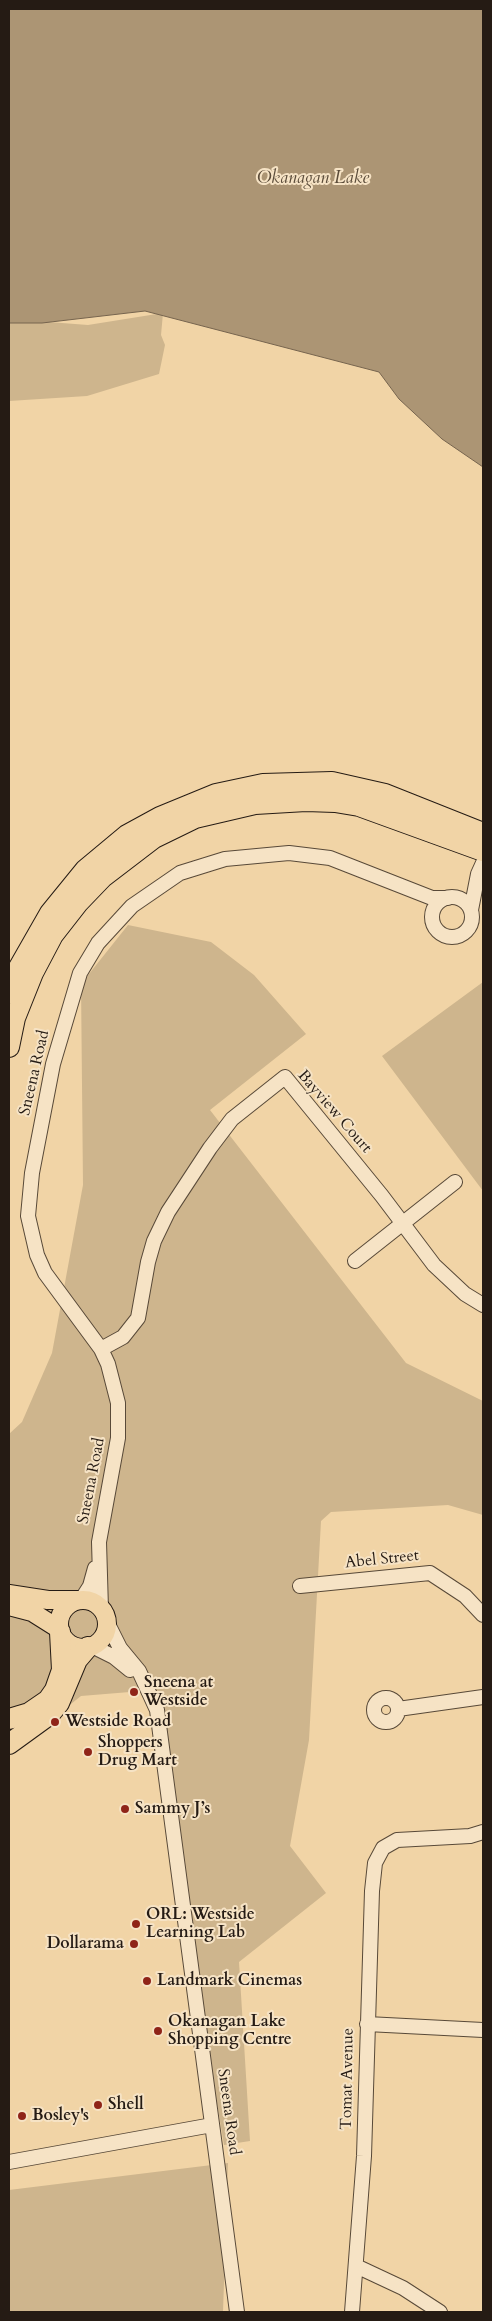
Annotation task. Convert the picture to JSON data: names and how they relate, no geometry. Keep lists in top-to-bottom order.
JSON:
{
  "streets": {
    "street": [
      "Sneena Road",
      "Bayview Court",
      "Abel Street",
      "Tomat Avenue"
    ]
  },
  "crossings": [
    ["Sneena Road", "Bayview Court"]
  ],
  "water": ["Okanagan Lake"],
  "places": [
    "Sneena at Westside",
    "Westside Road",
    "Shoppers Drug Mart",
    "Sammy J’s",
    "ORL: Westside Learning Lab",
    "Dollarama",
    "Landmark Cinemas",
    "Okanagan Lake Shopping Centre",
    "Shell",
    "Bosley's"
  ]
}
